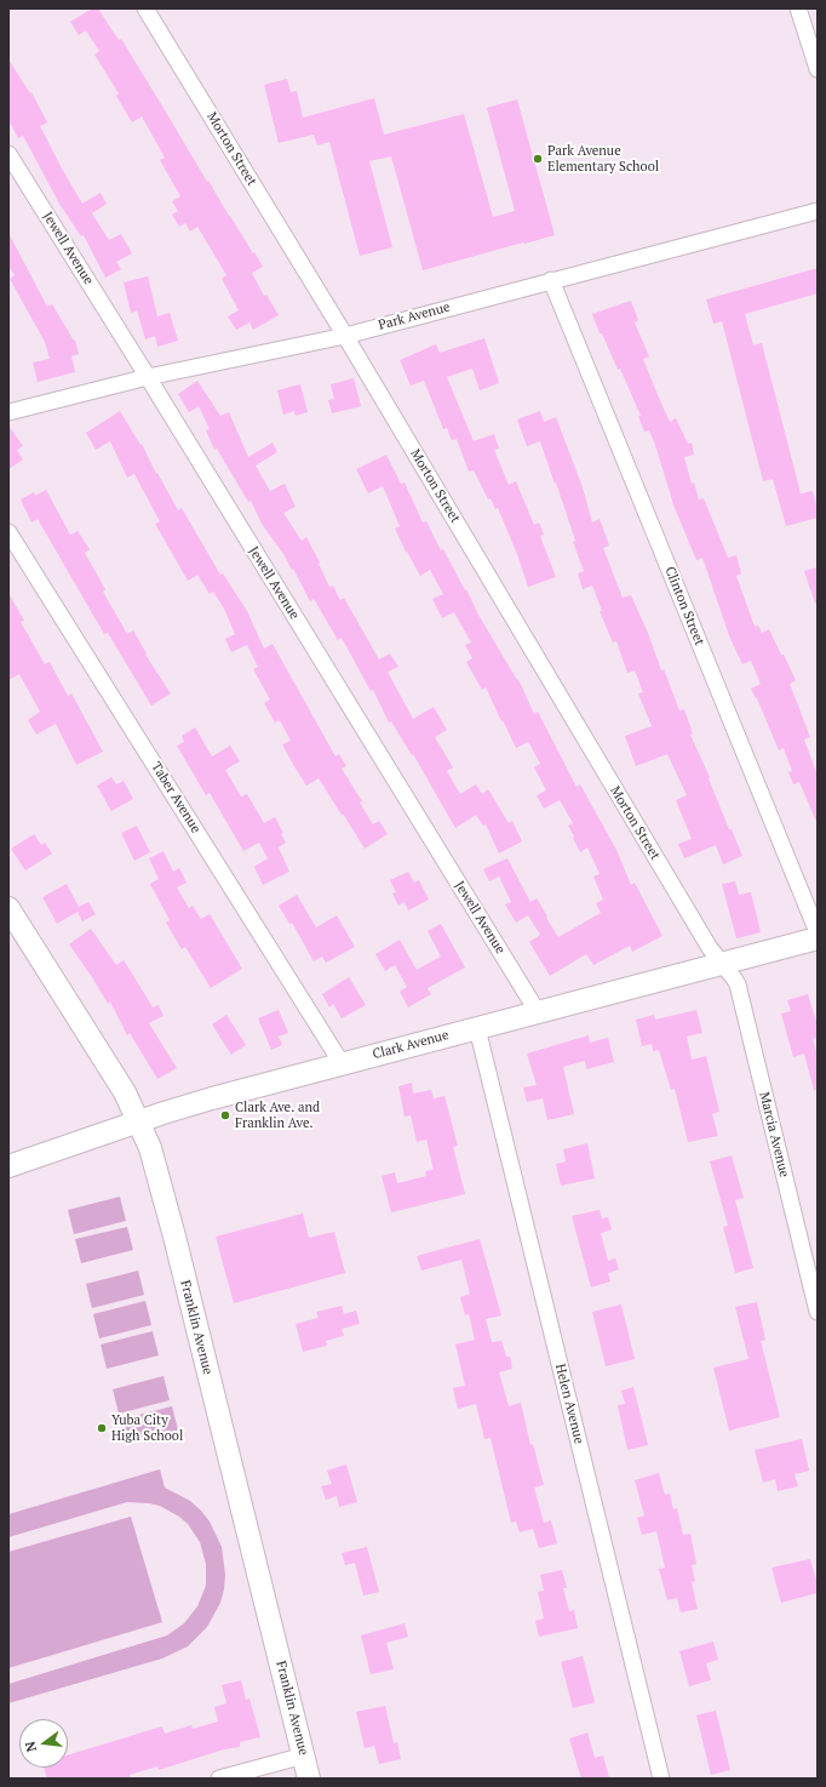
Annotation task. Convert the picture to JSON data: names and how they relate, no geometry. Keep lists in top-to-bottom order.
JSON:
{
  "streets": {
    "street": [
      "Morton Street",
      "Jewell Avenue",
      "Park Avenue",
      "Clinton Street",
      "Taber Avenue",
      "Clark Avenue",
      "Marcia Avenue",
      "Franklin Avenue",
      "Helen Avenue"
    ]
  },
  "crossings": [
    ["Morton Street", "Park Avenue"],
    ["Morton Street", "Clark Avenue"],
    ["Morton Street", "Marcia Avenue"],
    ["Jewell Avenue", "Park Avenue"],
    ["Jewell Avenue", "Clark Avenue"],
    ["Park Avenue", "Clinton Street"],
    ["Taber Avenue", "Clark Avenue"],
    ["Clark Avenue", "Marcia Avenue"],
    ["Clark Avenue", "Franklin Avenue"],
    ["Clark Avenue", "Helen Avenue"]
  ],
  "places": ["Park Avenue Elementary School", "Clark Ave. and Franklin Ave.", "Yuba City High School"],
  "north": "left"
}
